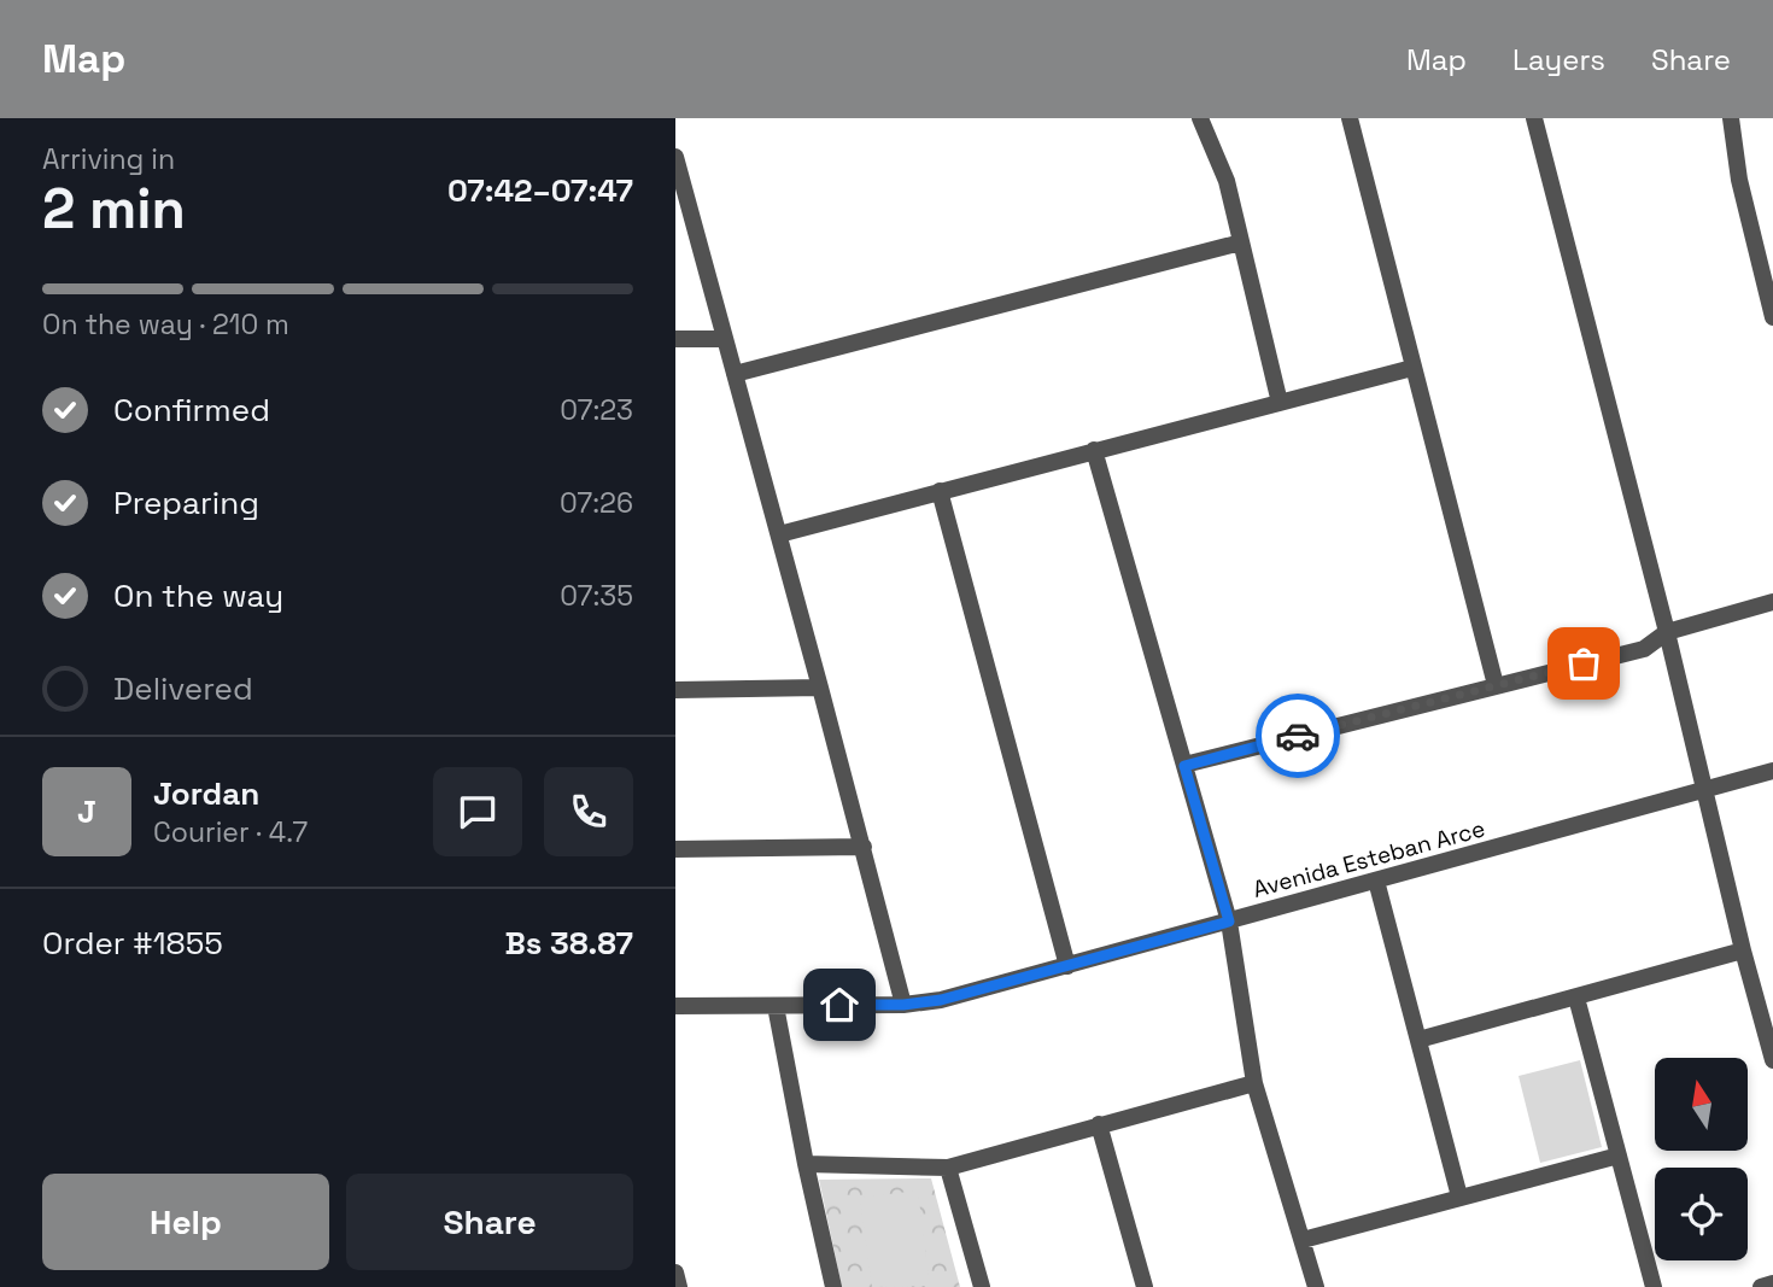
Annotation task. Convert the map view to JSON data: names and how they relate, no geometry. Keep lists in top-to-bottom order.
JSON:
{
  "streets": {
    "street": ["Avenida Esteban Arce"]
  },
  "north": "top",
  "page": {
    "header": "Map",
    "nav": ["Map", "Layers", "Share"],
    "heading": ["2 min", "Arriving in", "07:42–07:47"],
    "panel": [
      "Jordan",
      "Courier · 4.7",
      "Order #1855",
      "Bs 38.87"
    ],
    "bar": "On the way · 210 m",
    "list": [
      ["Confirmed", "07:23"],
      ["Preparing", "07:26"],
      ["On the way", "07:35"],
      "Delivered"
    ],
    "round": "J",
    "buttons": ["Help", "Share"]
  }
}
